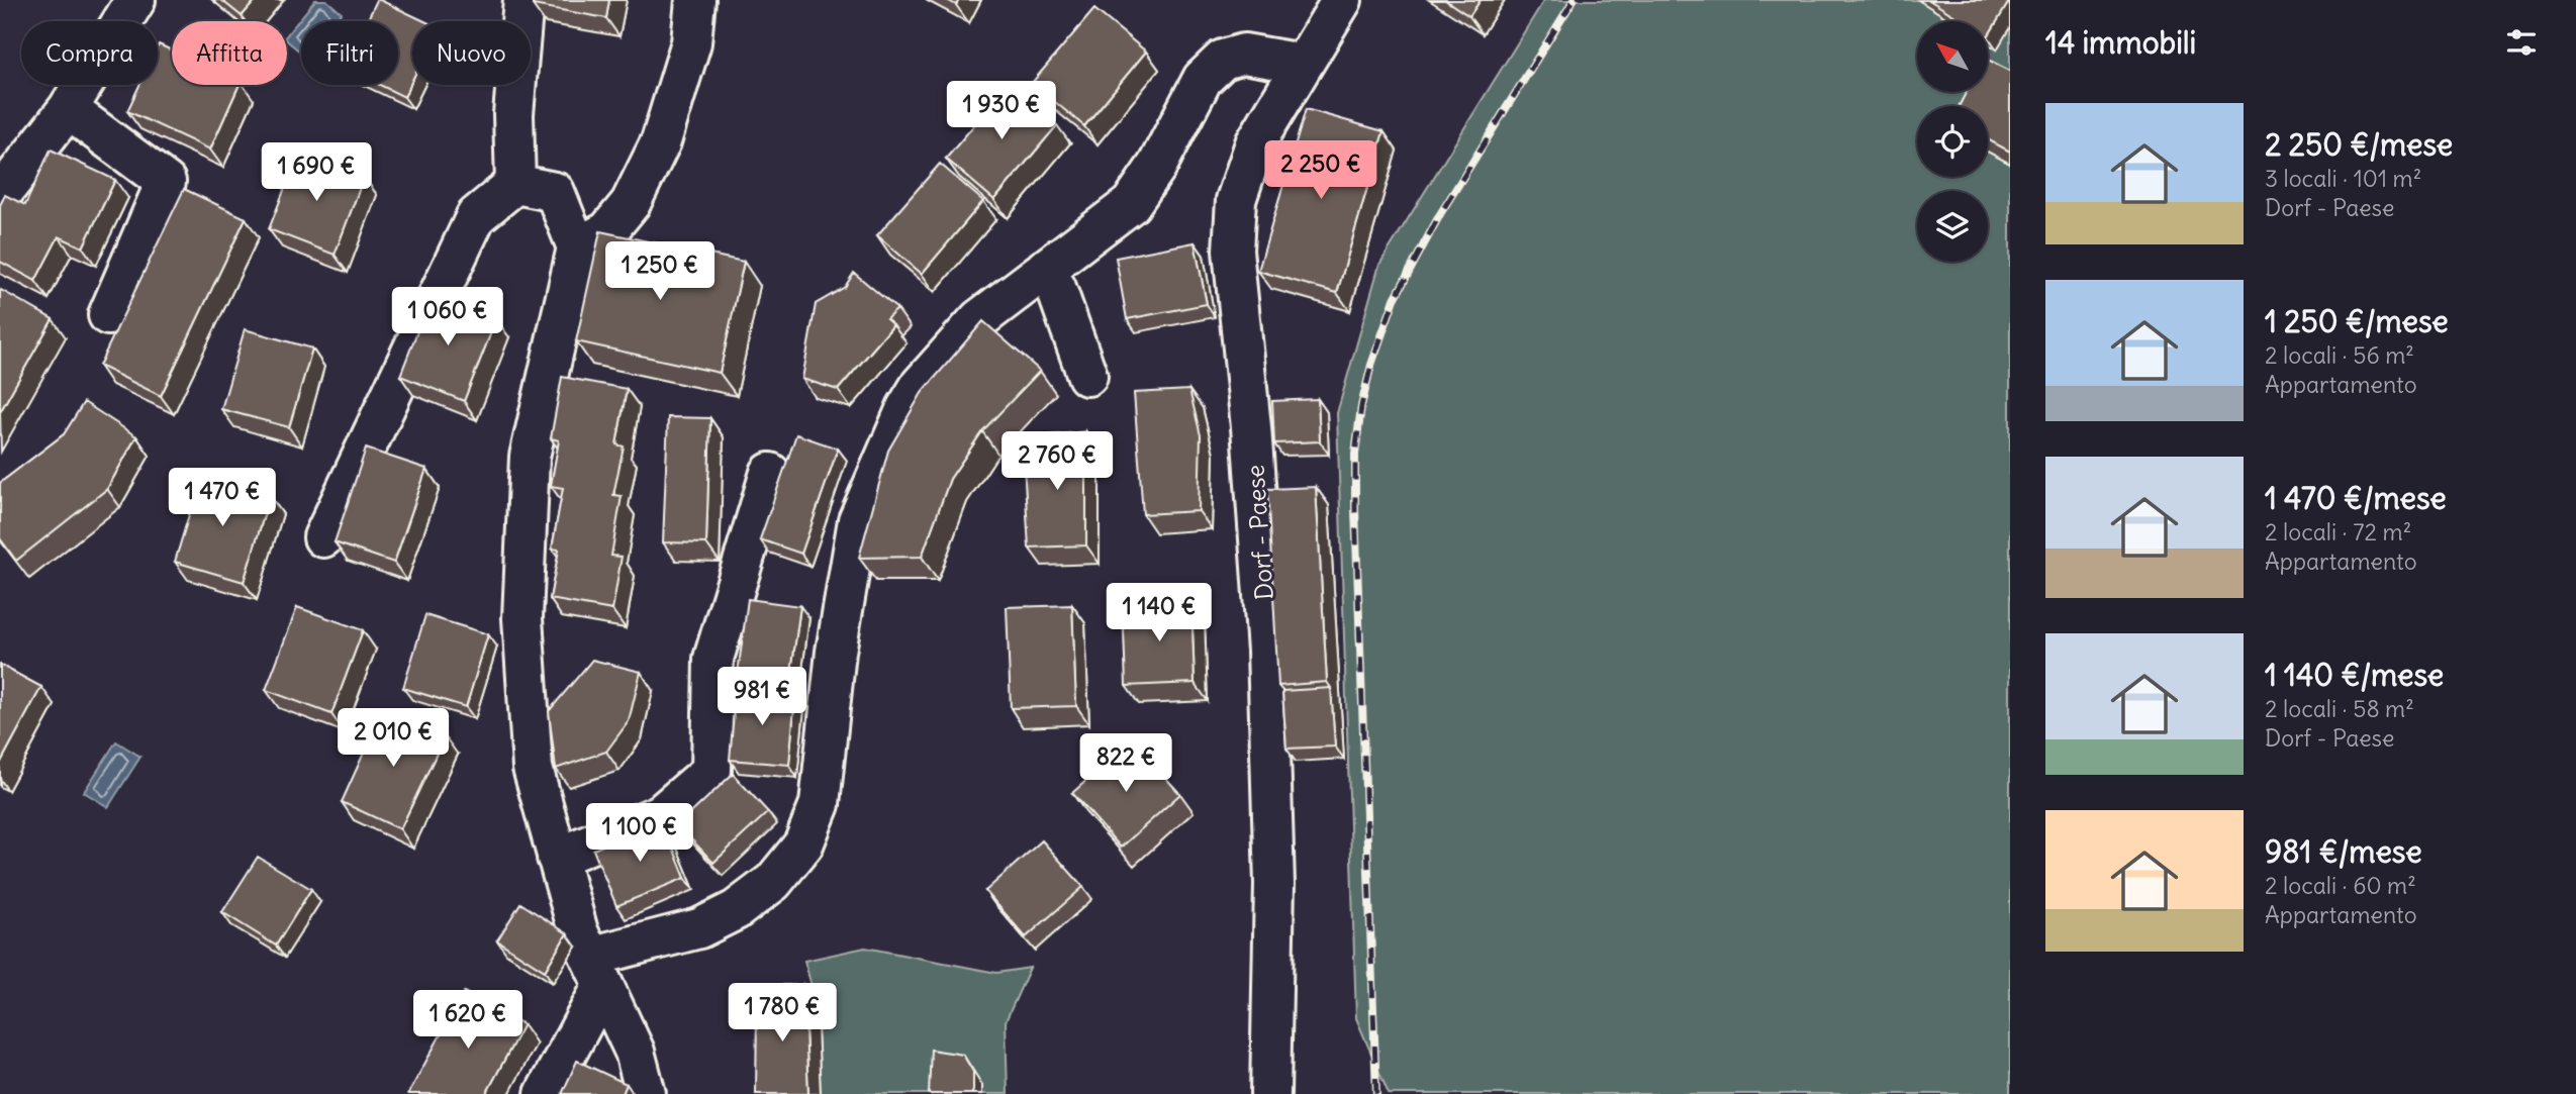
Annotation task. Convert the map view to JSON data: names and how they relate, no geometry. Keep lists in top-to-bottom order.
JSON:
{
  "streets": {
    "street": ["Dorf - Paese"]
  },
  "north": "top left",
  "page": {
    "heading": "14 immobili",
    "chip": [
      "Compra",
      "Affitta",
      "Filtri",
      "Nuovo"
    ],
    "price": [
      "1 930 €",
      "2 250 €",
      "1 690 €",
      "1 250 €",
      "1 060 €",
      "2 760 €",
      "1 470 €",
      "1 140 €",
      "981 €",
      "2 010 €",
      "822 €",
      "1 100 €",
      "1 780 €",
      "1 620 €"
    ],
    "list": [
      {
        "name": "2 250 €/mese",
        "note": "3 locali · 101 m² · Dorf - Paese"
      },
      {
        "name": "1 250 €/mese",
        "note": "2 locali · 56 m² · Appartamento"
      },
      {
        "name": "1 470 €/mese",
        "note": "2 locali · 72 m² · Appartamento"
      },
      {
        "name": "1 140 €/mese",
        "note": "2 locali · 58 m² · Dorf - Paese"
      },
      {
        "name": "981 €/mese",
        "note": "2 locali · 60 m² · Appartamento"
      }
    ]
  }
}
